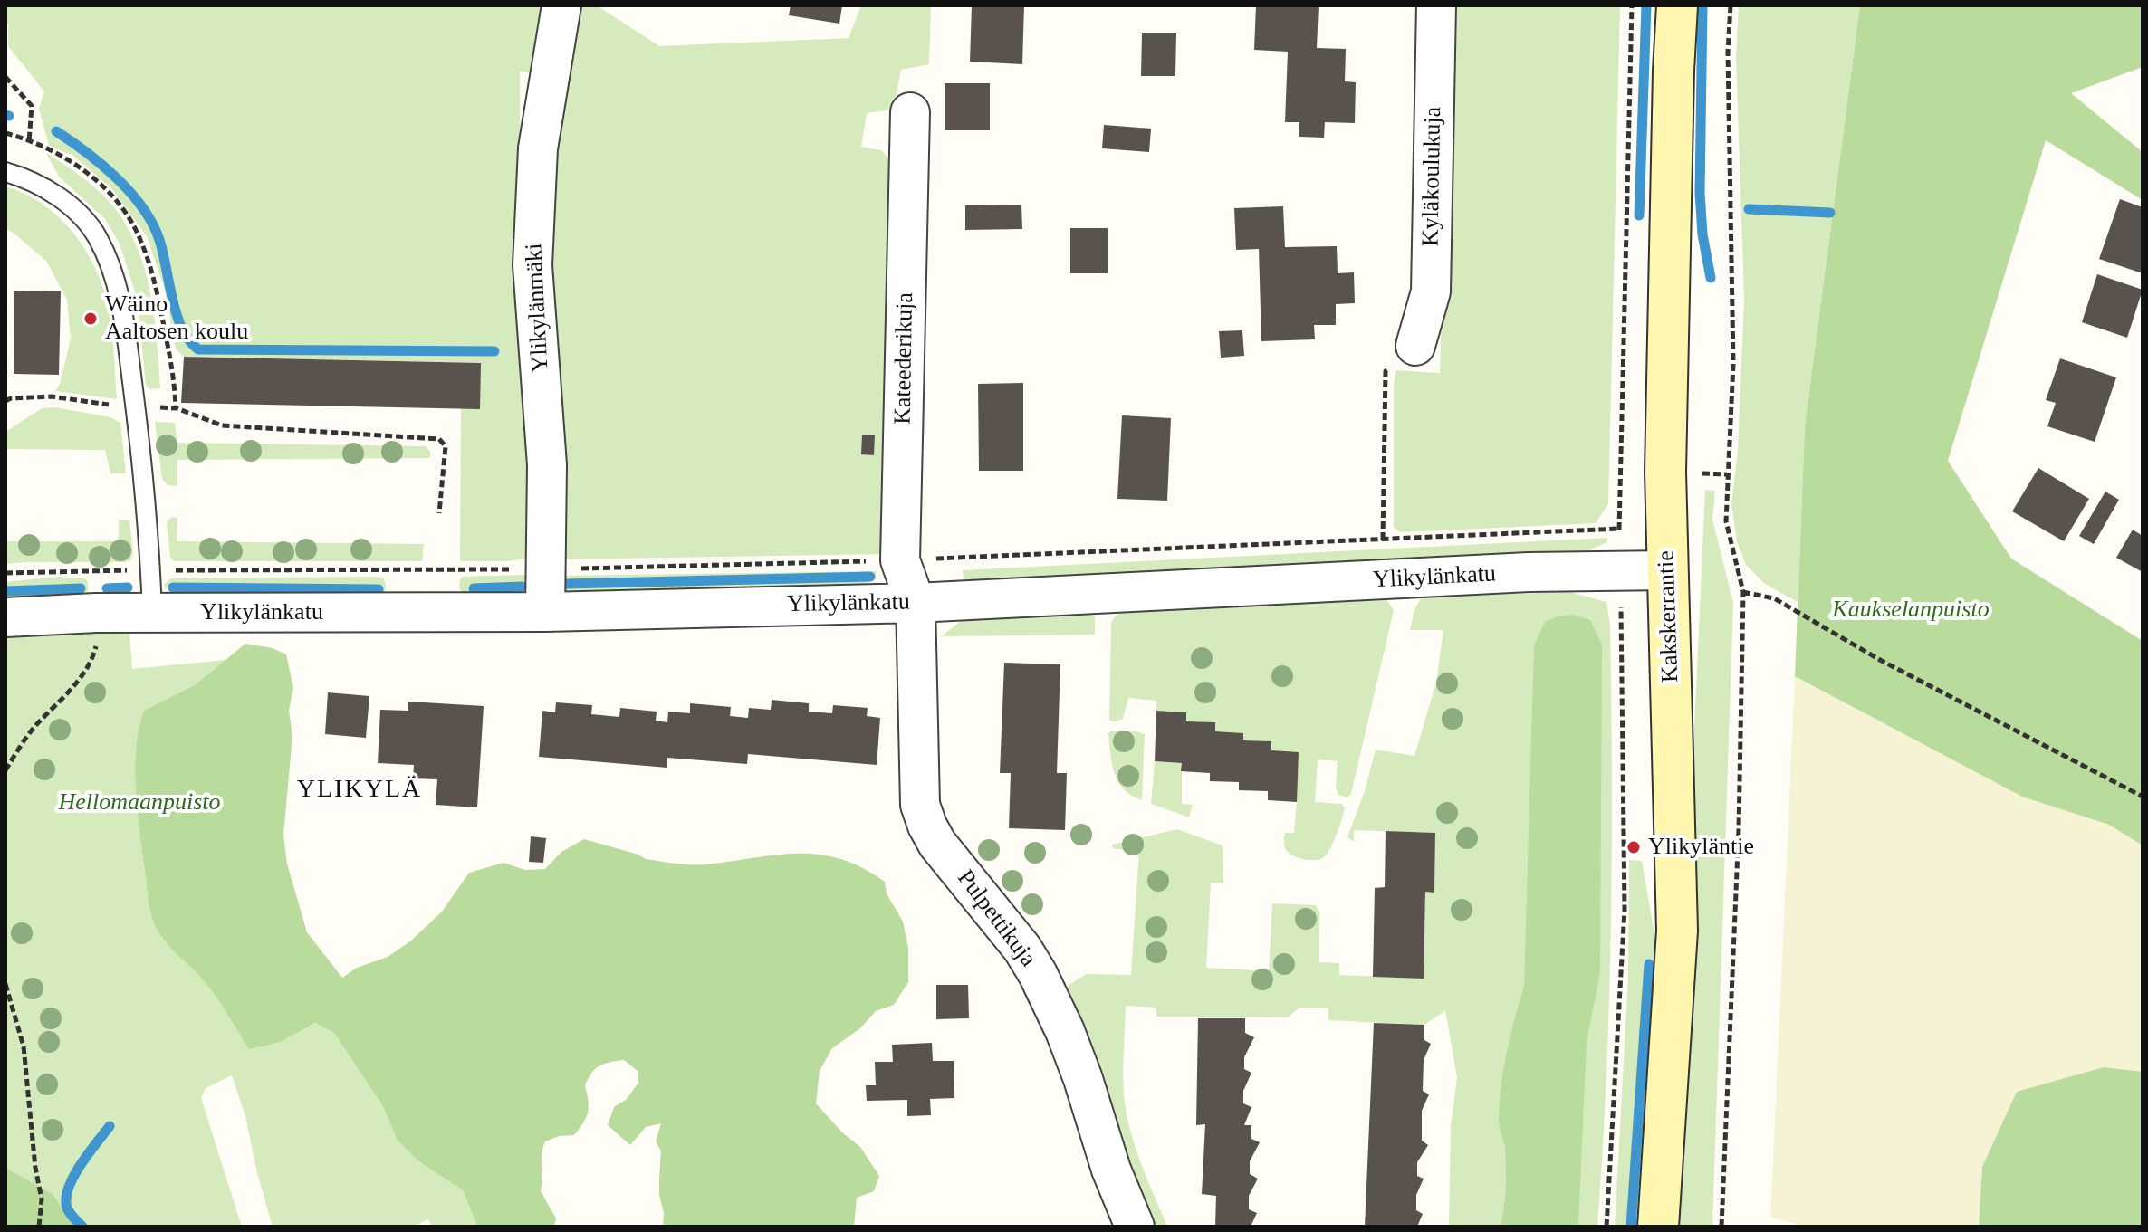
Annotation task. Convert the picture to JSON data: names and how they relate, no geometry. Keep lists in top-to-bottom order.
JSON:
{
  "streets": {
    "main road": ["Kakskerrantie"],
    "street": [
      "Kyläkoulukuja",
      "Ylikylänmäki",
      "Kateederikuja",
      "Ylikylänkatu",
      "Pulpettikuja"
    ]
  },
  "crossings": [
    ["Ylikylänmäki", "Ylikylänkatu"],
    ["Kateederikuja", "Ylikylänkatu"],
    ["Kateederikuja", "Pulpettikuja"],
    ["Ylikylänkatu", "Kakskerrantie"],
    ["Ylikylänkatu", "Pulpettikuja"]
  ],
  "districts": ["YLIKYLÄ"],
  "parks": ["Kaukselanpuisto", "Hellomaanpuisto"],
  "places": ["Wäino Aaltosen koulu", "Ylikyläntie"]
}
